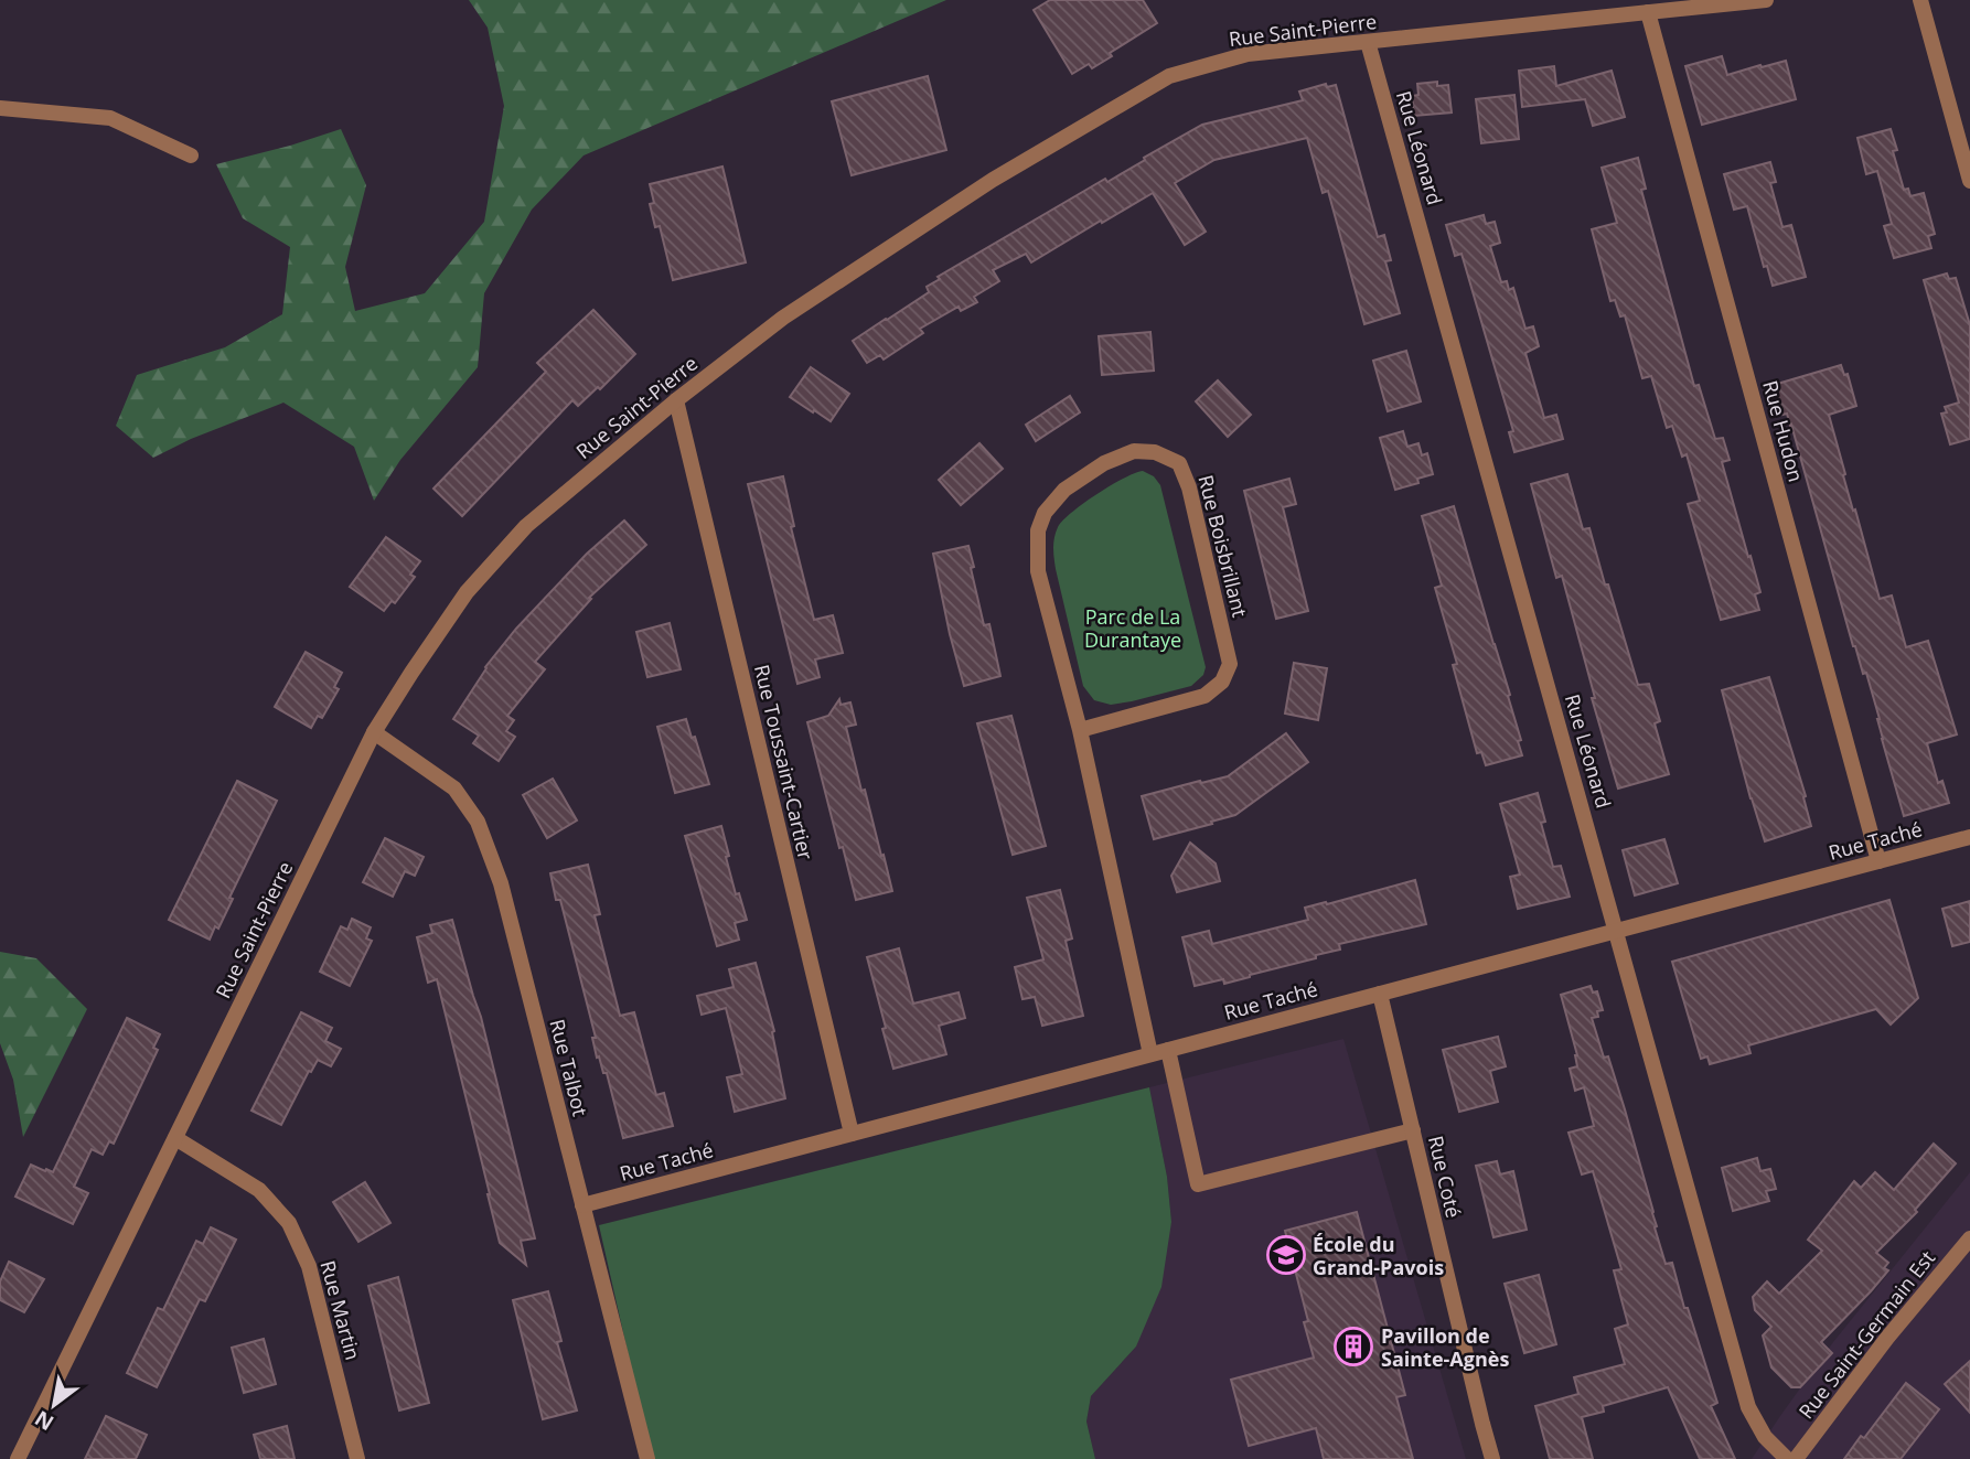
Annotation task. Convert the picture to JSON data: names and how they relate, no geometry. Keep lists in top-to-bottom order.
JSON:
{
  "streets": {
    "street": [
      "Rue Saint-Pierre",
      "Rue Léonard",
      "Rue Hudon",
      "Rue Boisbrillant",
      "Rue Toussaint-Cartier",
      "Rue Taché",
      "Rue Talbot",
      "Rue Coté",
      "Rue Martin",
      "Rue Saint-Germain Est"
    ]
  },
  "crossings": [
    ["Rue Saint-Pierre", "Rue Léonard"],
    ["Rue Saint-Pierre", "Rue Hudon"],
    ["Rue Saint-Pierre", "Rue Toussaint-Cartier"],
    ["Rue Saint-Pierre", "Rue Talbot"],
    ["Rue Saint-Pierre", "Rue Martin"],
    ["Rue Léonard", "Rue Taché"],
    ["Rue Hudon", "Rue Taché"],
    ["Rue Boisbrillant", "Rue Taché"],
    ["Rue Toussaint-Cartier", "Rue Taché"],
    ["Rue Taché", "Rue Talbot"],
    ["Rue Taché", "Rue Coté"]
  ],
  "parks": ["Parc de La Durantaye"],
  "places": {
    "school or university": ["École du Grand-Pavois"],
    "building": ["Pavillon de Sainte-Agnès"]
  },
  "north": "bottom left"
}
